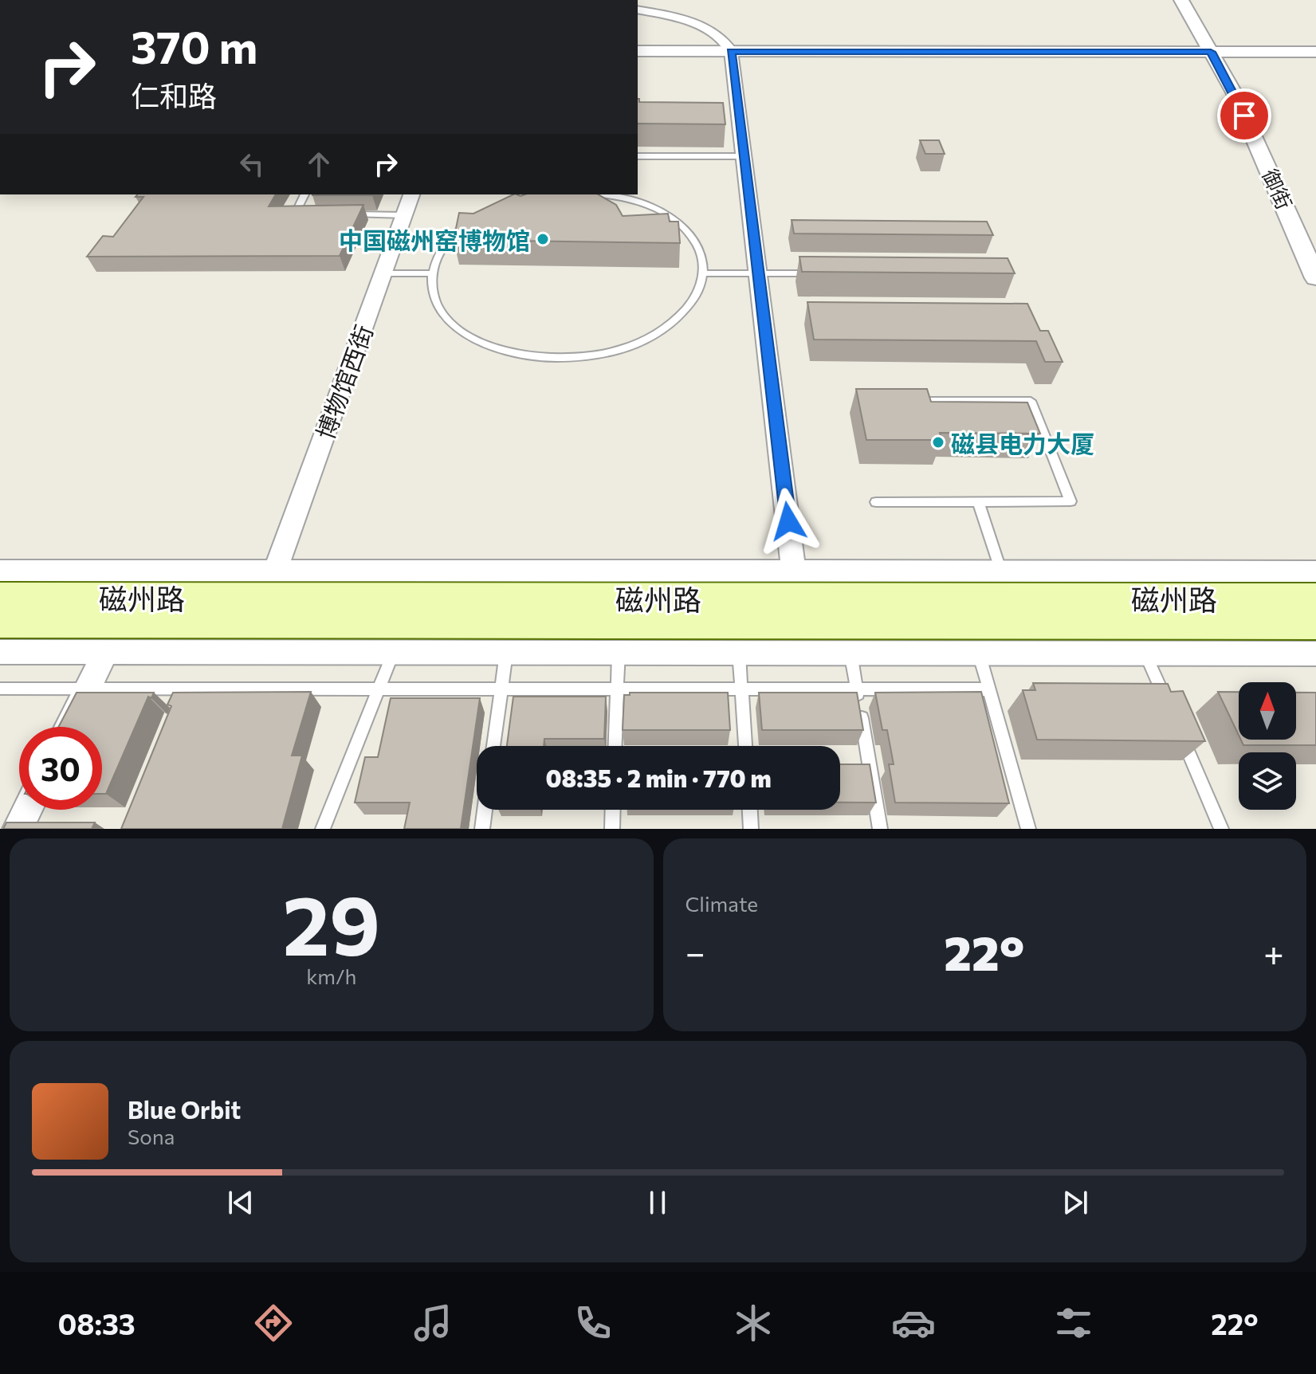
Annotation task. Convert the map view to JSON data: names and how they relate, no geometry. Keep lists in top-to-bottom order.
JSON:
{
  "streets": {
    "main road": ["磁州路"],
    "street": ["御街", "博物馆西街"]
  },
  "places": ["中国磁州窑博物馆", "磁县电力大厦"],
  "north": "top",
  "page": {
    "turn": ["370 m", "仁和路"],
    "limit": "30",
    "trip": "08:35 · 2 min · 770 m",
    "tile": [
      ["29", "km/h"],
      "Climate"
    ],
    "heat": ["−", "22°", "+"],
    "song": ["Blue Orbit", "Sona"],
    "tabs": ["08:33", "22°"]
  }
}
